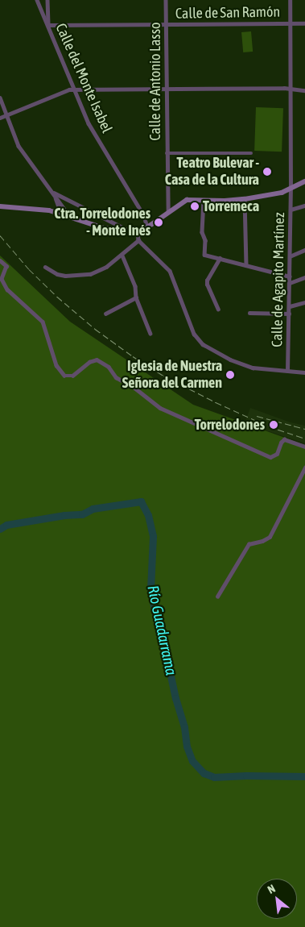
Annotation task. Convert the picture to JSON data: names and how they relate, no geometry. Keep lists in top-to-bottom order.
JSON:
{
  "streets": {
    "street": [
      "Calle de San Ramón",
      "Calle del Monte Isabel",
      "Calle de Antonio Lasso",
      "Calle de Agapito Martínez"
    ]
  },
  "crossings": [
    ["Calle de San Ramón", "Calle del Monte Isabel"],
    ["Calle de San Ramón", "Calle de Antonio Lasso"],
    ["Calle de San Ramón", "Calle de Agapito Martínez"]
  ],
  "water": ["Río Guadarrama"],
  "places": [
    "Teatro Bulevar - Casa de la Cultura",
    "Torremeca",
    "Ctra. Torrelodones - Monte Inés",
    "Iglesia de Nuestra Señora del Carmen",
    "Torrelodones"
  ],
  "north": "top left"
}
